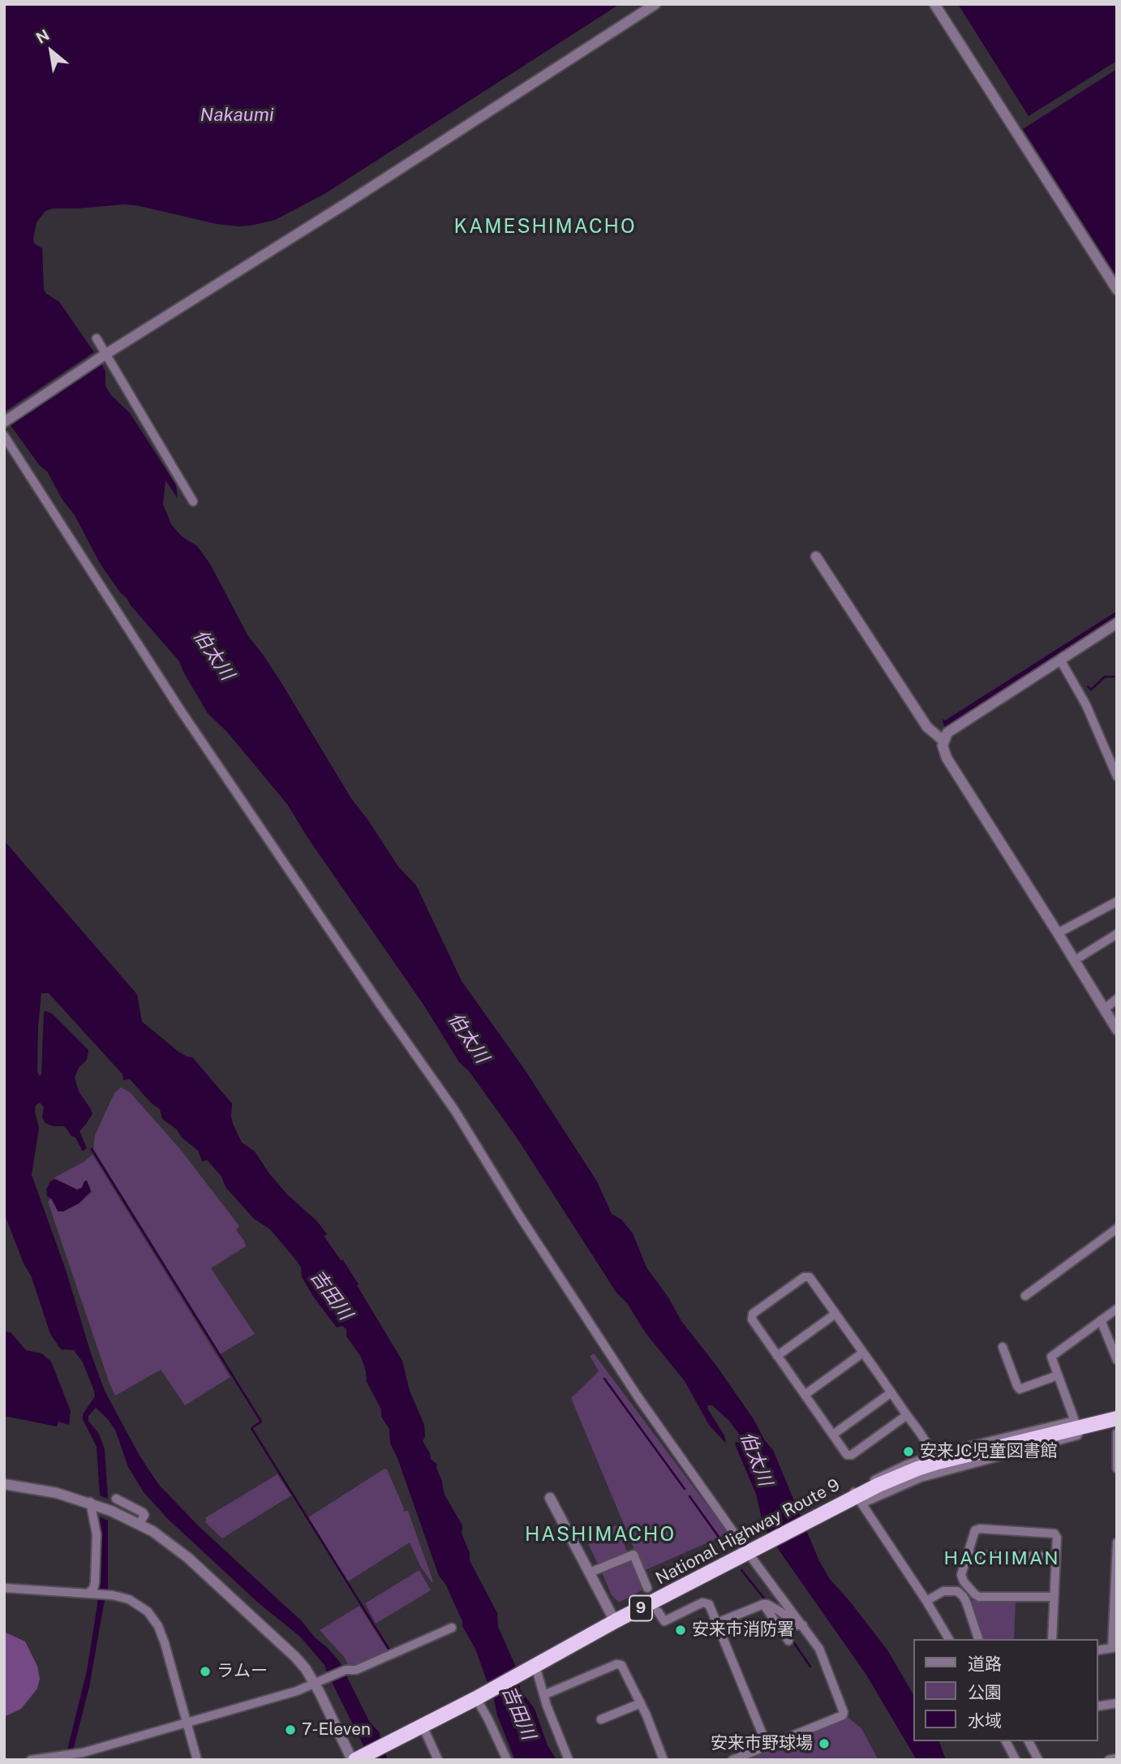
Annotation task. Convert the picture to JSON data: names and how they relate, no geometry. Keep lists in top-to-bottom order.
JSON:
{
  "streets": {
    "highway": ["National Highway Route 9", "9"]
  },
  "districts": ["KAMESHIMACHO", "HASHIMACHO", "HACHIMAN"],
  "water": ["Nakaumi", "伯太川", "吉田川"],
  "places": [
    "安来JC児童図書館",
    "安来市消防署",
    "ラムー",
    "7-Eleven",
    "安来市野球場"
  ],
  "legend": ["道路", "公園", "水域"],
  "north": "top left"
}
